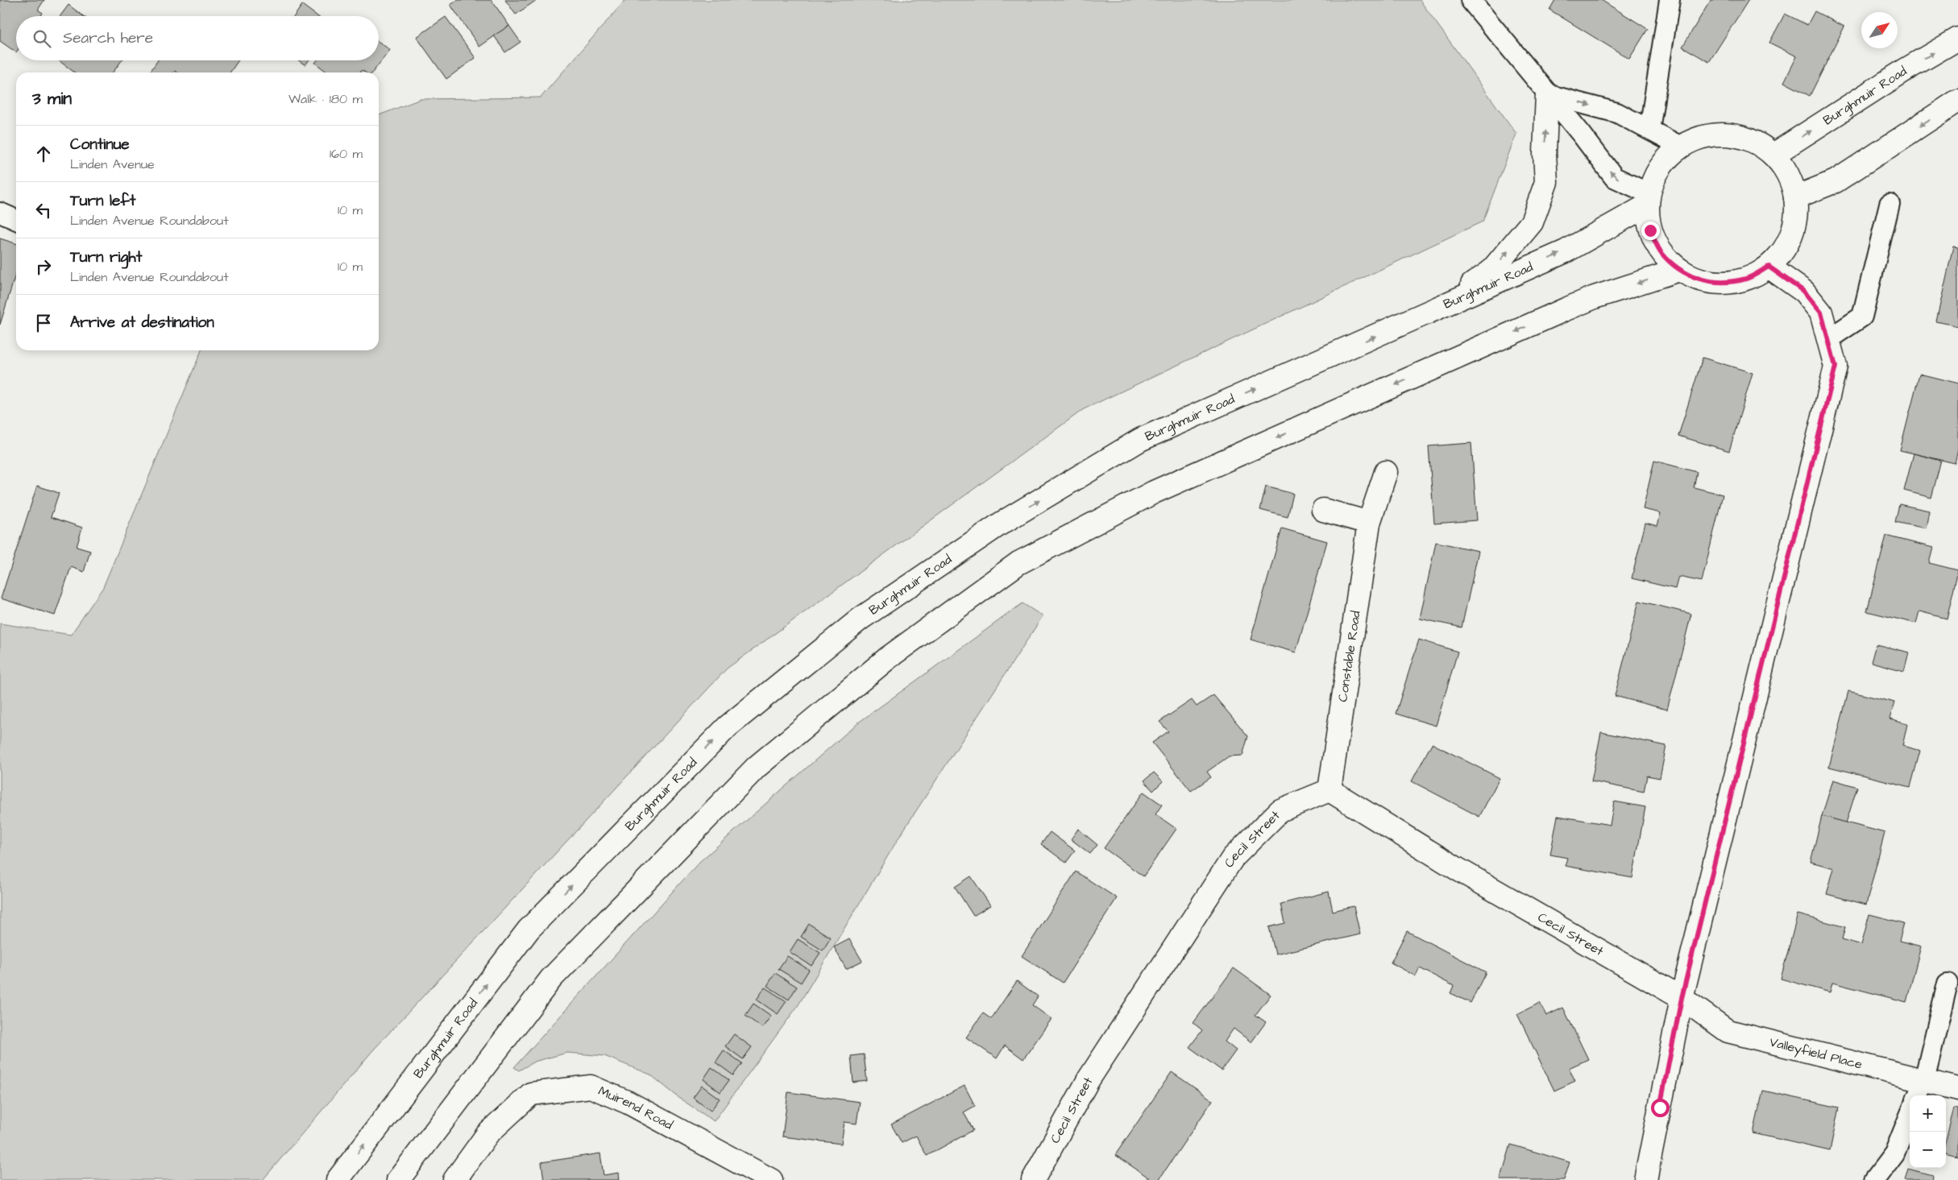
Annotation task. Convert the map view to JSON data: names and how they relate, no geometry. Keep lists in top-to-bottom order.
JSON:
{
  "streets": {
    "main road": [
      "Burghmuir Road",
      "Constable Road",
      "Cecil Street",
      "Valleyfield Place",
      "Muirend Road"
    ]
  },
  "crossings": [
    ["Constable Road", "Cecil Street"],
    ["Cecil Street", "Valleyfield Place"]
  ],
  "north": "top right",
  "page": {
    "search": "Search here",
    "heading": ["3 min", "Walk · 180 m"],
    "list": [
      ["Continue", "Linden Avenue", "160 m"],
      ["Turn left", "Linden Avenue Roundabout", "10 m"],
      ["Turn right", "Linden Avenue Roundabout", "10 m"],
      "Arrive at destination"
    ],
    "map_buttons": ["+", "−"]
  }
}
